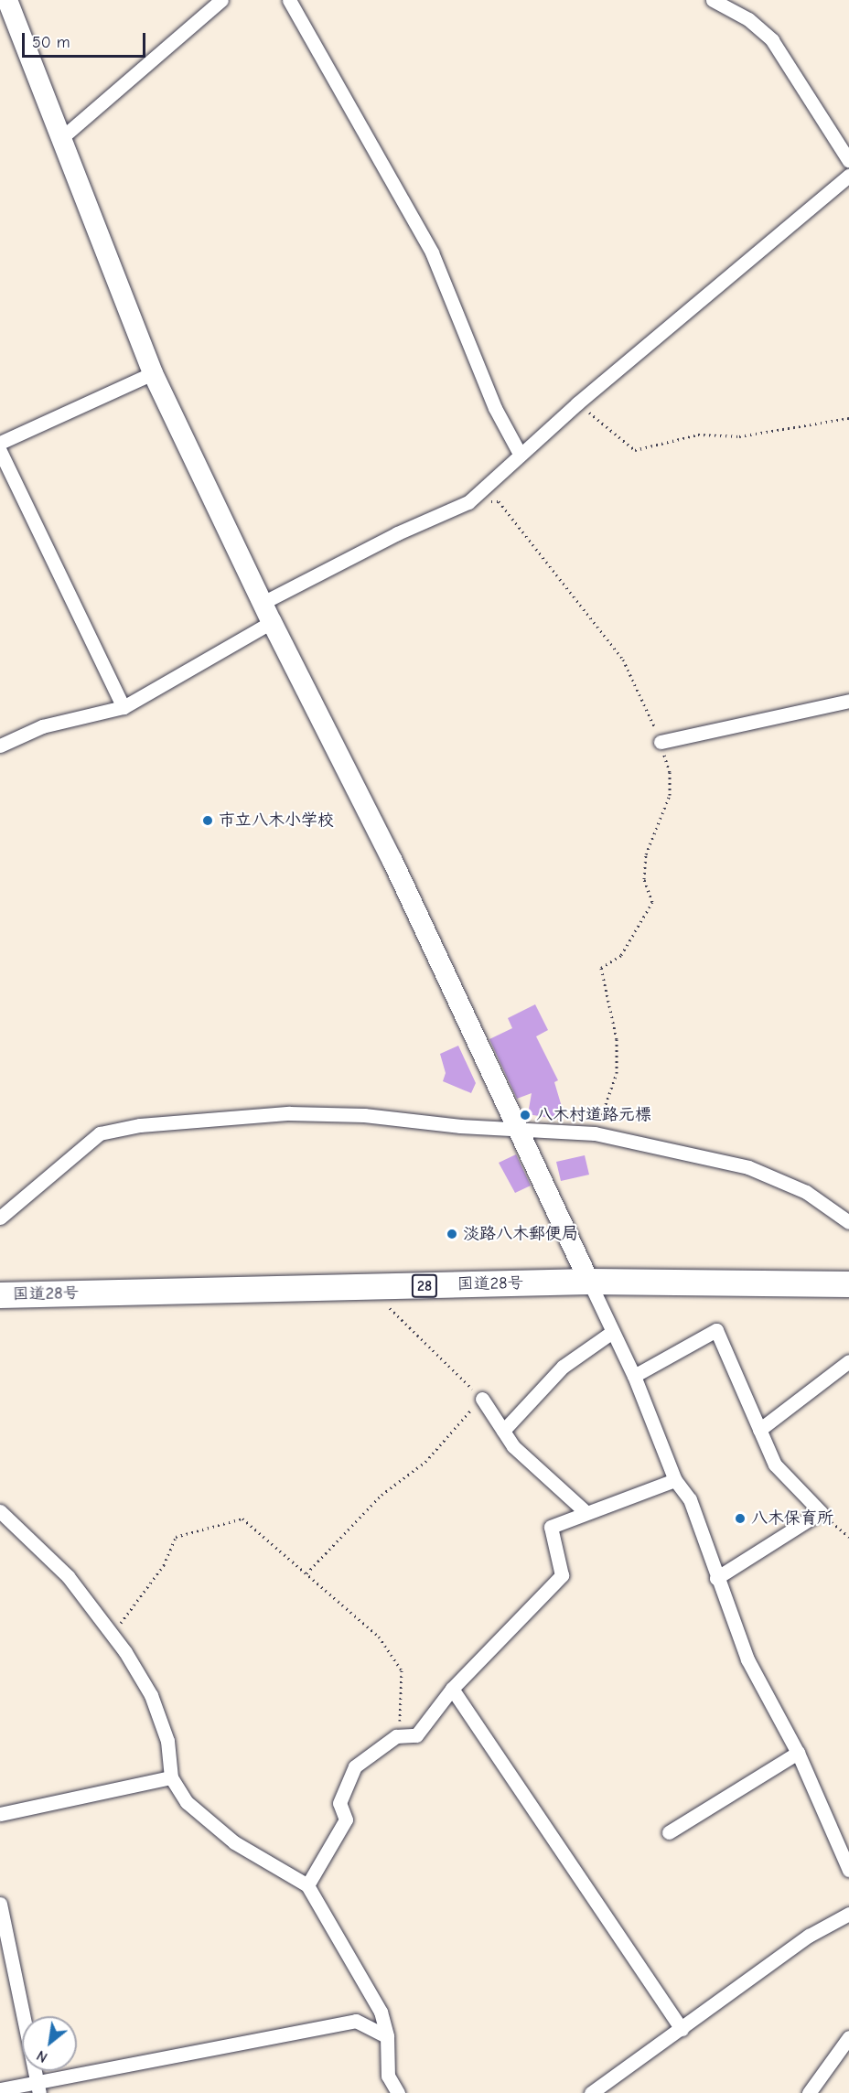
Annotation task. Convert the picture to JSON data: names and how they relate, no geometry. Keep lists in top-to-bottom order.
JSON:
{
  "streets": {
    "highway": ["国道28号", "28"]
  },
  "places": [
    "市立八木小学校",
    "八木村道路元標",
    "淡路八木郵便局",
    "八木保育所"
  ],
  "scale_bar": "50 m",
  "north": "bottom left"
}
